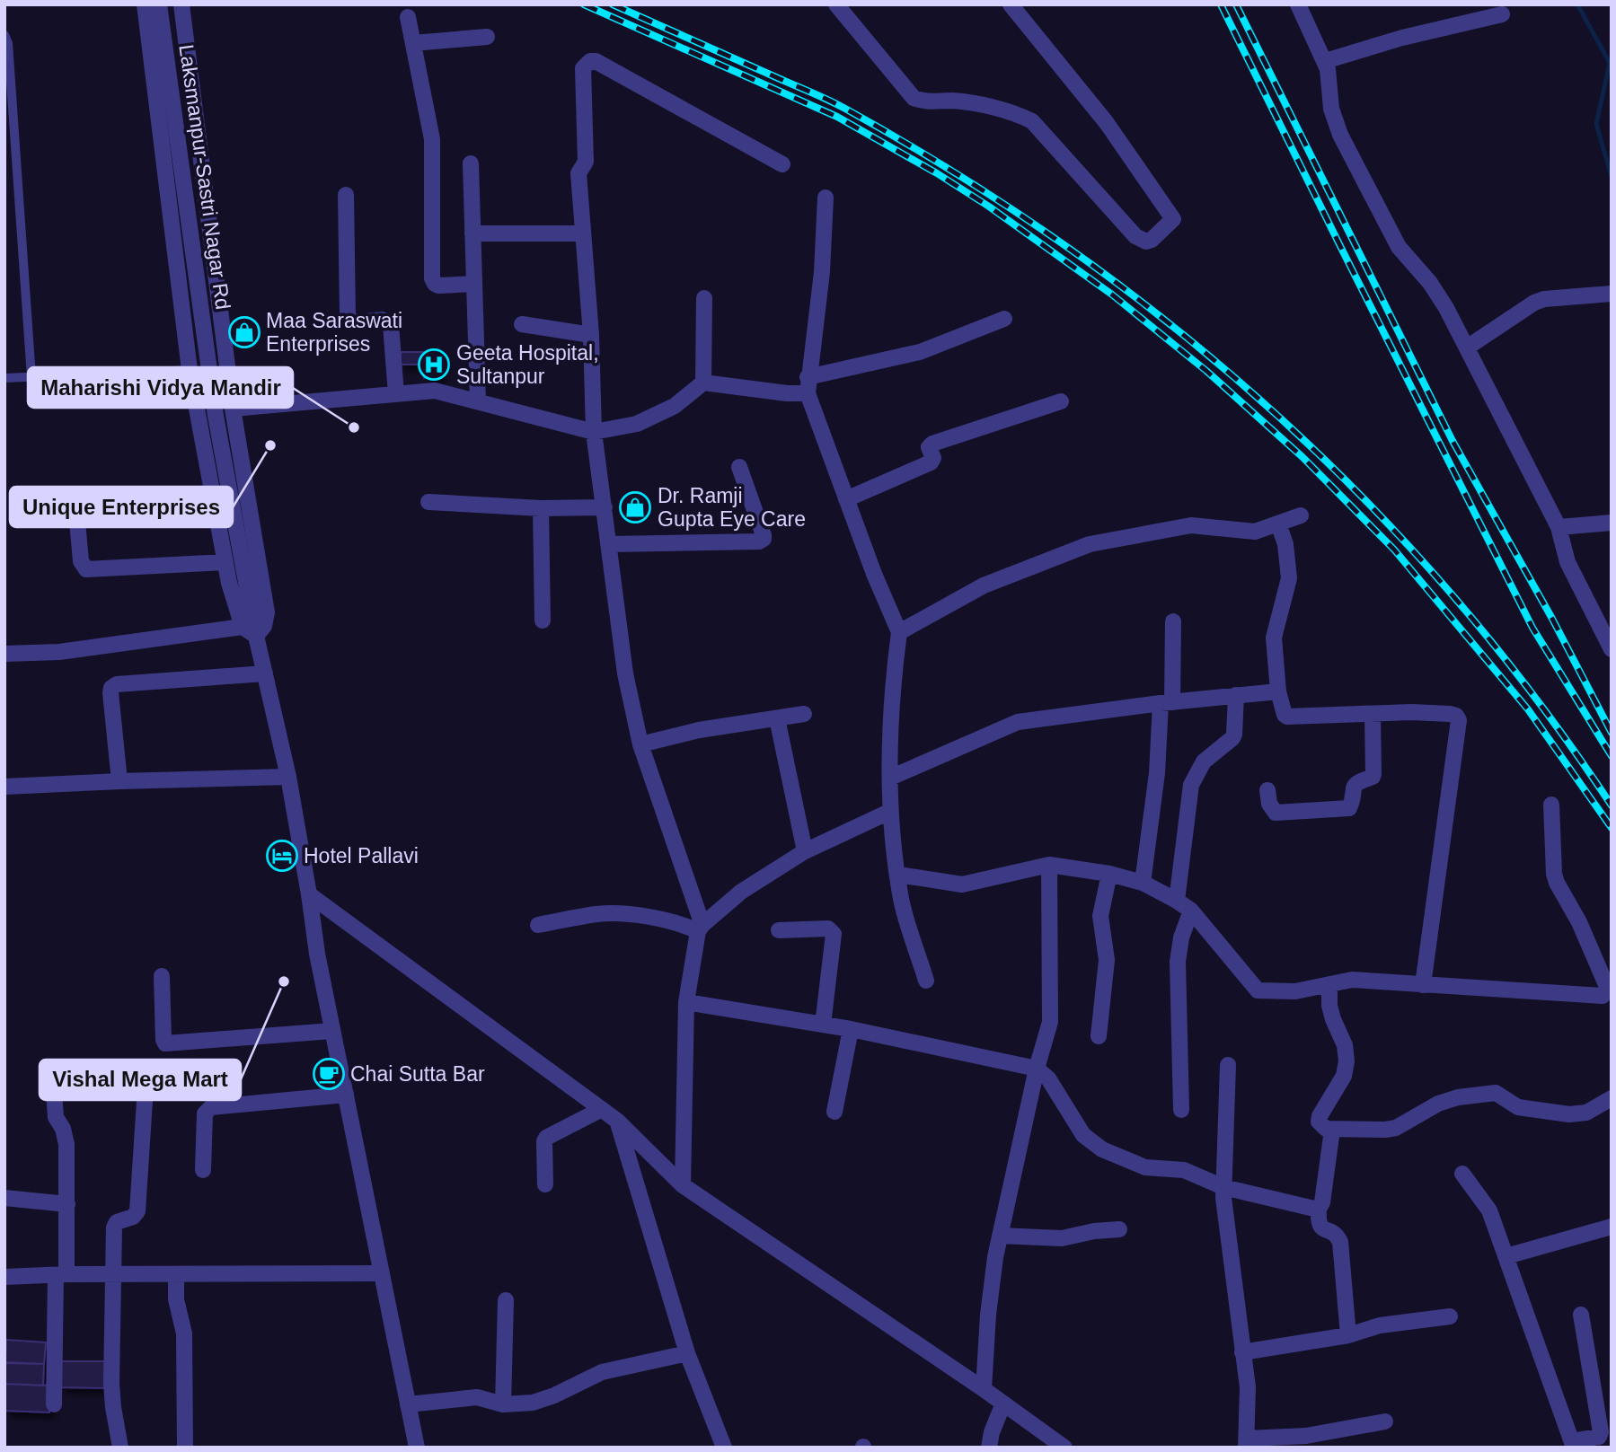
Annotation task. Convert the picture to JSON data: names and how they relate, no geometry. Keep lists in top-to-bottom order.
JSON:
{
  "streets": {
    "street": ["Laksmanpur-Sastri Nagar Rd"]
  },
  "places": {
    "shop": ["Maa Saraswati Enterprises", "Dr. Ramji Gupta Eye Care"],
    "hospital": ["Geeta Hospital, Sultanpur"],
    "other": ["Maharishi Vidya Mandir", "Unique Enterprises", "Vishal Mega Mart"],
    "hotel": ["Hotel Pallavi"],
    "cafe": ["Chai Sutta Bar"]
  }
}
